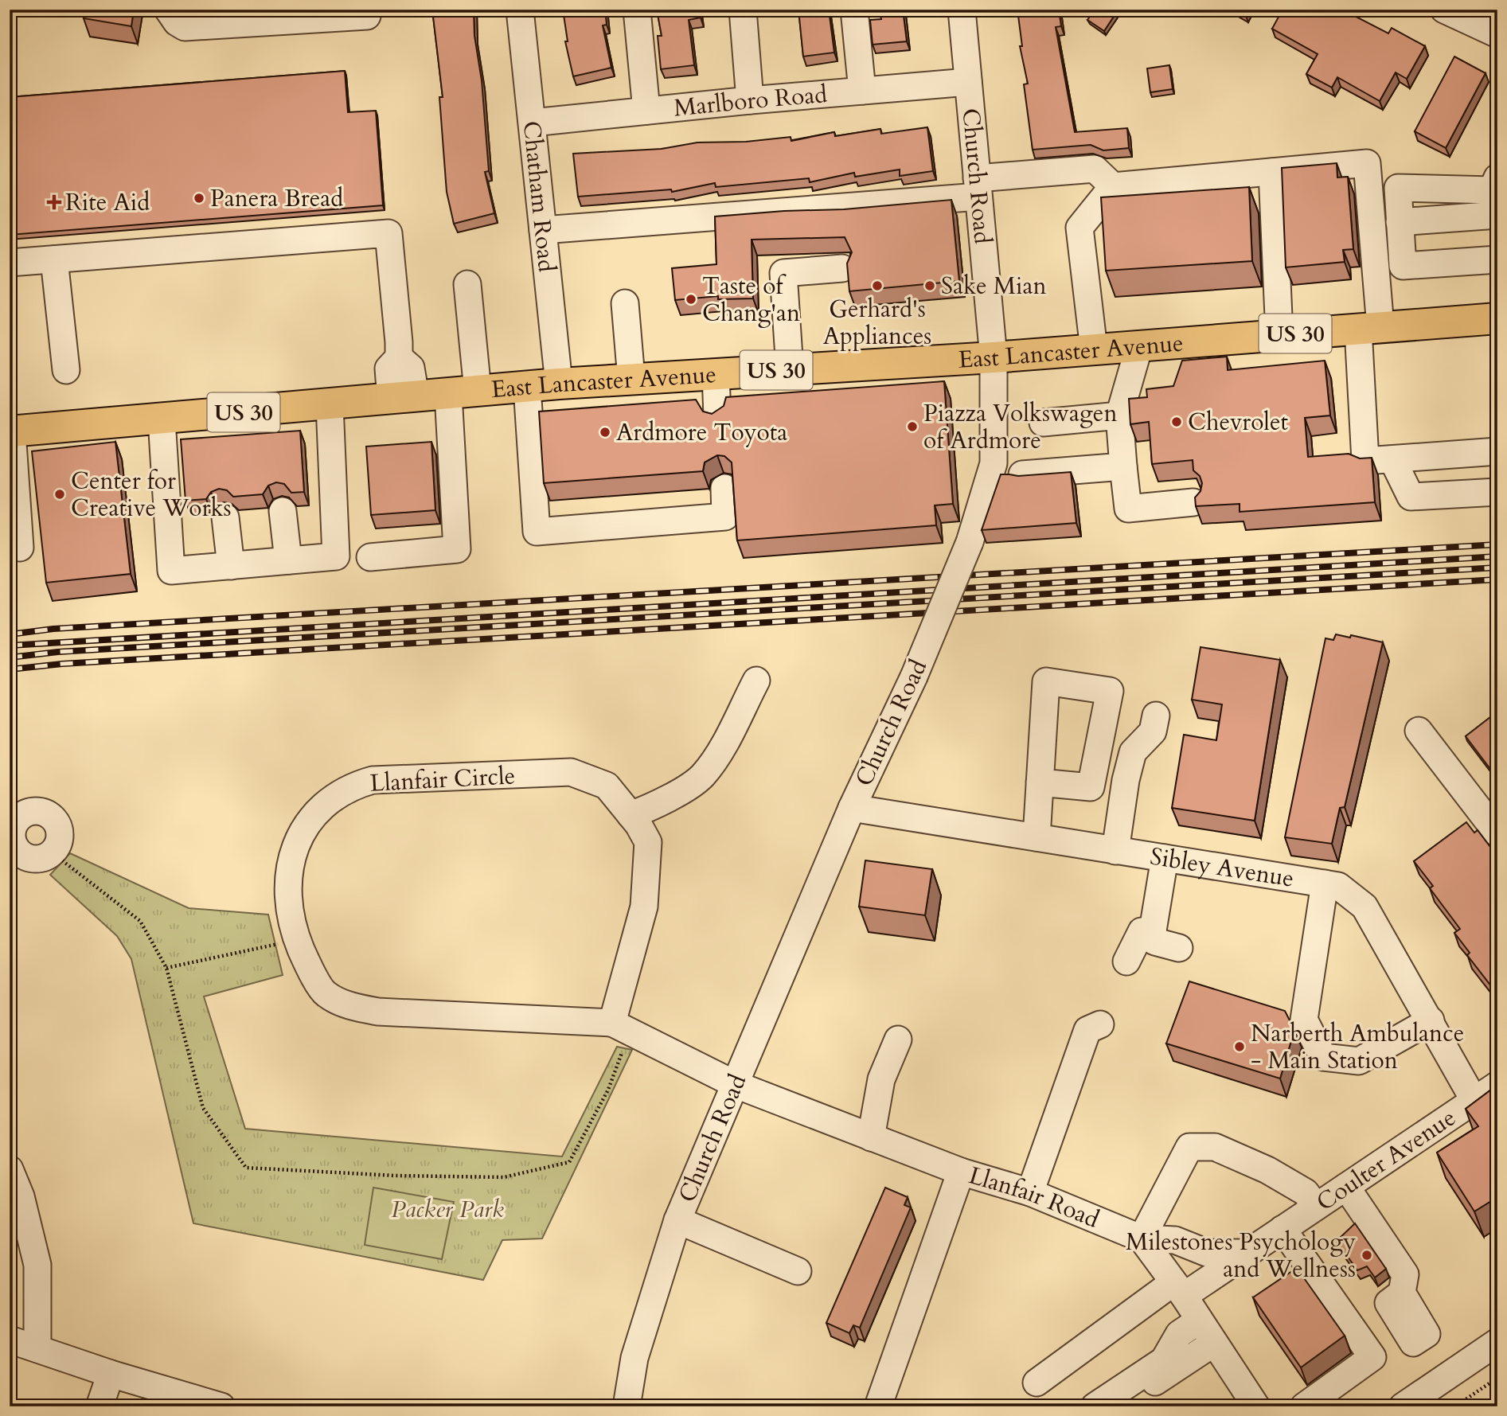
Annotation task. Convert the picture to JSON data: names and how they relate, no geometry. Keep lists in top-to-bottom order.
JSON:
{
  "streets": {
    "highway": ["US 30", "East Lancaster Avenue"],
    "street": [
      "Marlboro Road",
      "Church Road",
      "Chatham Road",
      "Llanfair Circle",
      "Sibley Avenue",
      "Coulter Avenue",
      "Llanfair Road"
    ]
  },
  "crossings": [
    ["Marlboro Road", "Church Road"],
    ["Marlboro Road", "Chatham Road"],
    ["Church Road", "East Lancaster Avenue"],
    ["Church Road", "Llanfair Circle"],
    ["Church Road", "Sibley Avenue"],
    ["Church Road", "Llanfair Road"],
    ["Chatham Road", "East Lancaster Avenue"],
    ["Llanfair Circle", "Llanfair Road"],
    ["Sibley Avenue", "Coulter Avenue"]
  ],
  "parks": ["Packer Park"],
  "places": {
    "other": [
      "Panera Bread",
      "Gerhard's Appliances",
      "Sake Mian",
      "Taste of Chang'an",
      "Chevrolet",
      "Piazza Volkswagen of Ardmore",
      "Ardmore Toyota",
      "Center for Creative Works",
      "Narberth Ambulance - Main Station",
      "Milestones Psychology and Wellness"
    ],
    "health": ["Rite Aid"]
  }
}
